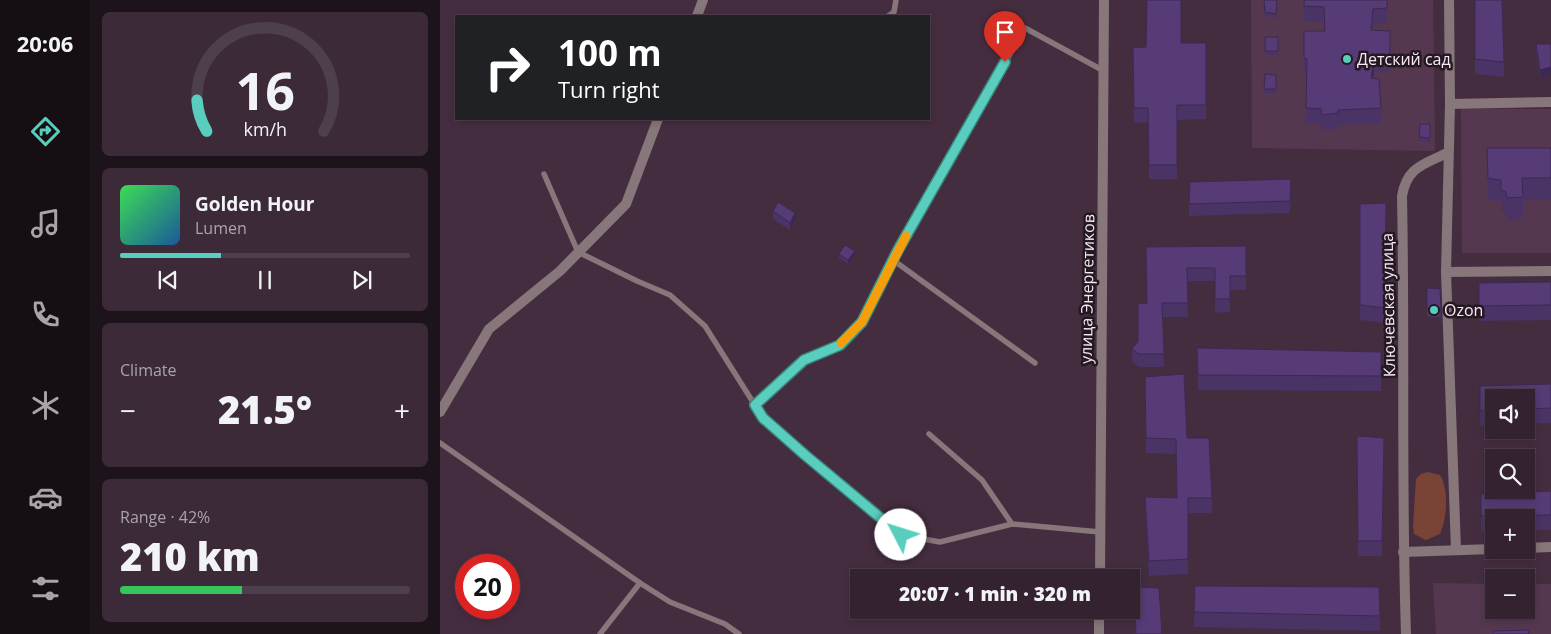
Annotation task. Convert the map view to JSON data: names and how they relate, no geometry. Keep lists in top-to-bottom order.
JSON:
{
  "streets": {
    "street": ["улица Энергетиков", "Ключевская улица"]
  },
  "places": ["Детский сад", "Ozon"],
  "page": {
    "tabs": "20:06",
    "turn": ["100 m", "Turn right"],
    "song": ["Golden Hour", "Lumen"],
    "tile": [
      "Climate",
      ["Range · 42%", "210 km"]
    ],
    "heat": ["−", "21.5°", "+"],
    "map_buttons": ["+", "−"],
    "limit": "20",
    "trip": "20:07 · 1 min · 320 m",
    "gauge": ["16", "km/h"]
  }
}
